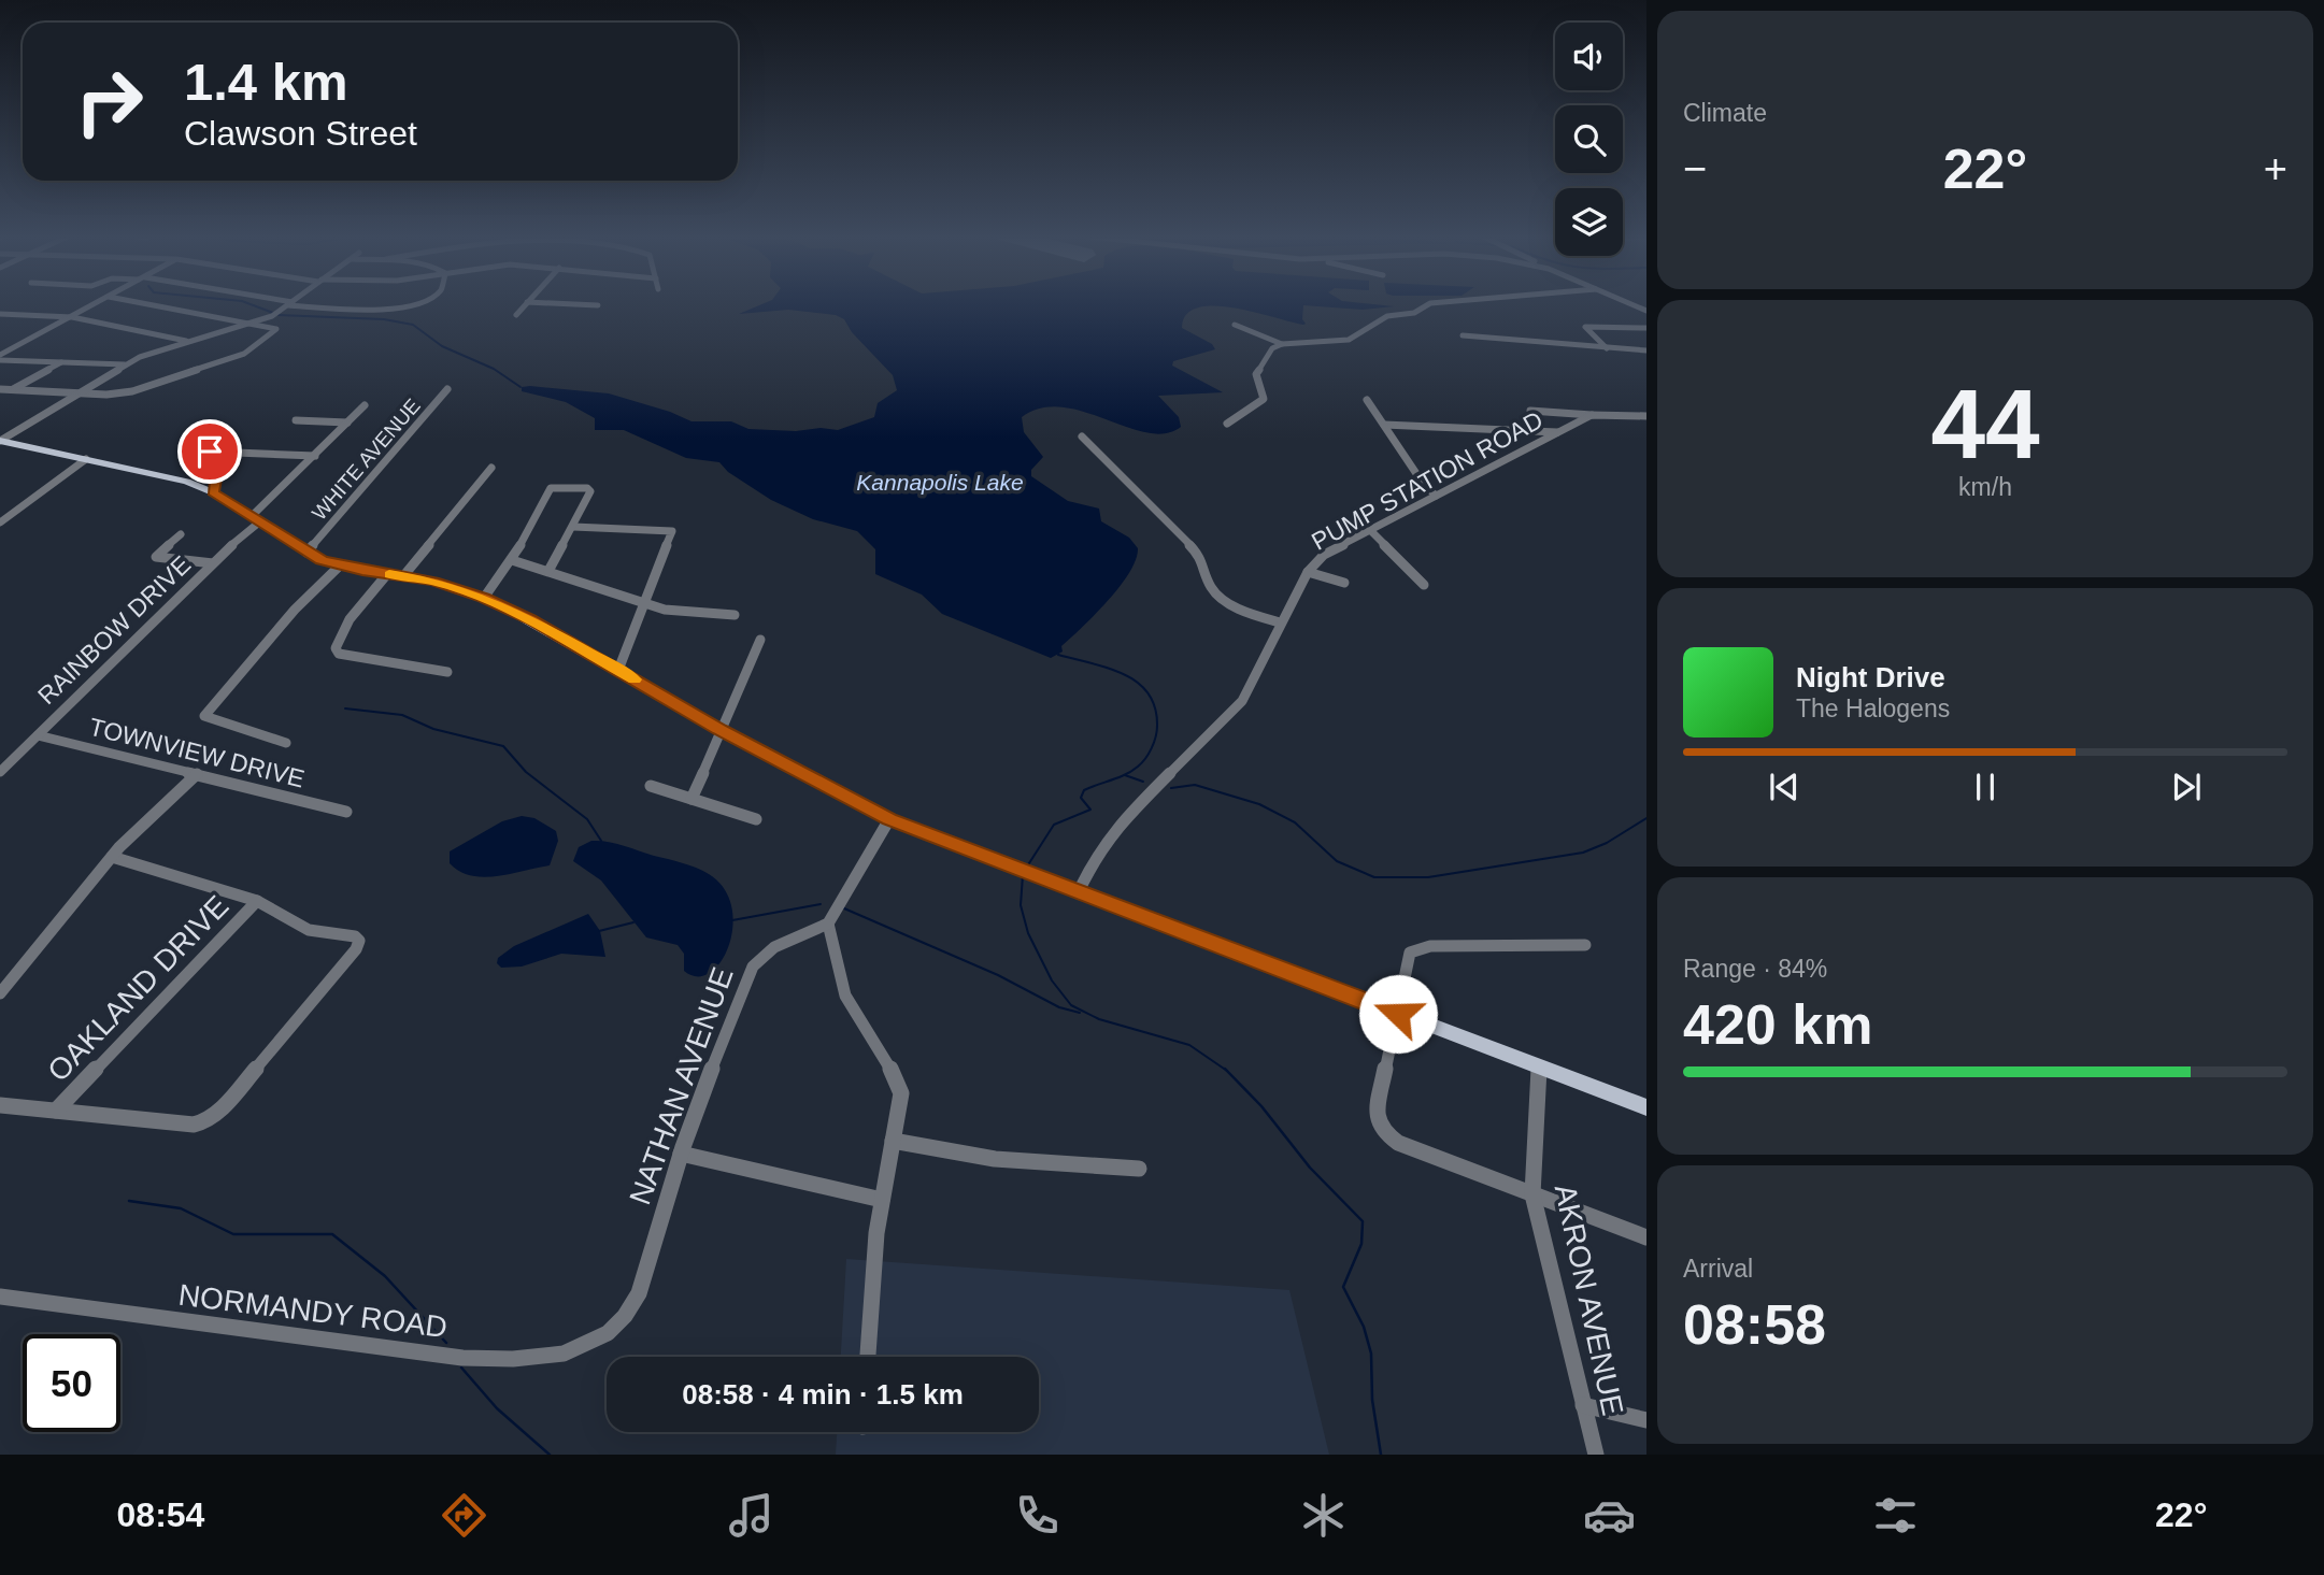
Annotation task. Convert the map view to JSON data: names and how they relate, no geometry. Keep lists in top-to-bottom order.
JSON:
{
  "streets": {
    "street": [
      "WHITE AVENUE",
      "PUMP STATION ROAD",
      "RAINBOW DRIVE",
      "TOWNVIEW DRIVE",
      "OAKLAND DRIVE",
      "NATHAN AVENUE",
      "AKRON AVENUE",
      "NORMANDY ROAD"
    ]
  },
  "crossings": [
    ["RAINBOW DRIVE", "TOWNVIEW DRIVE"],
    ["NATHAN AVENUE", "NORMANDY ROAD"]
  ],
  "water": ["Kannapolis Lake"],
  "page": {
    "tile": [
      "Climate",
      ["44", "km/h"],
      ["Range · 84%", "420 km"],
      ["Arrival", "08:58"]
    ],
    "turn": ["1.4 km", "Clawson Street"],
    "heat": ["−", "22°", "+"],
    "song": ["Night Drive", "The Halogens"],
    "limit": "50",
    "trip": "08:58 · 4 min · 1.5 km",
    "tabs": ["08:54", "22°"]
  }
}
